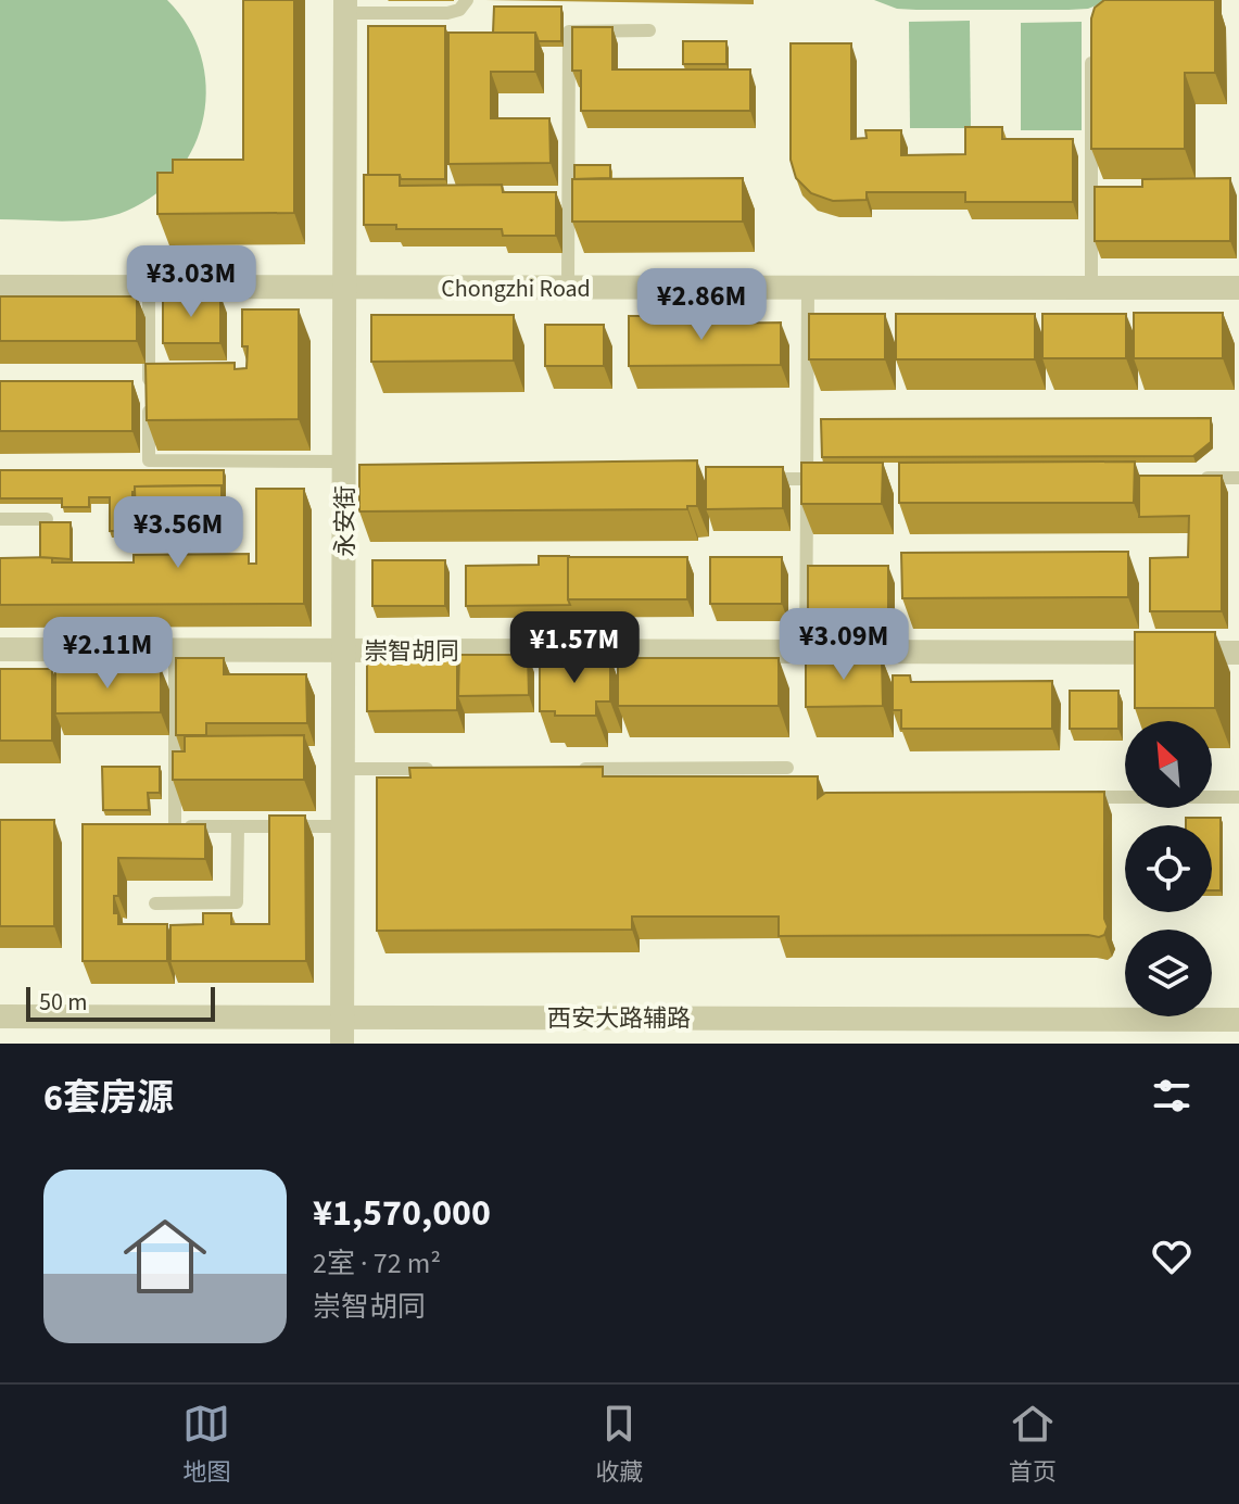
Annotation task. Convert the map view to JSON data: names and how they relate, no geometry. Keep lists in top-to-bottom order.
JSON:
{
  "streets": {
    "street": [
      "Chongzhi Road",
      "永安街",
      "崇智胡同",
      "西安大路辅路"
    ]
  },
  "crossings": [
    ["Chongzhi Road", "永安街"],
    ["永安街", "崇智胡同"],
    ["永安街", "西安大路辅路"]
  ],
  "scale_bar": "50 m",
  "north": "top left",
  "page": {
    "price": [
      "¥3.03M",
      "¥2.86M",
      "¥3.56M",
      "¥3.09M",
      "¥1.57M",
      "¥2.11M"
    ],
    "scale": "50 m",
    "heading": "6套房源",
    "list": [
      {
        "name": "¥1,570,000",
        "note": "2室 · 72 m² · 崇智胡同"
      }
    ],
    "tabs": ["地图", "收藏", "首页"]
  }
}
